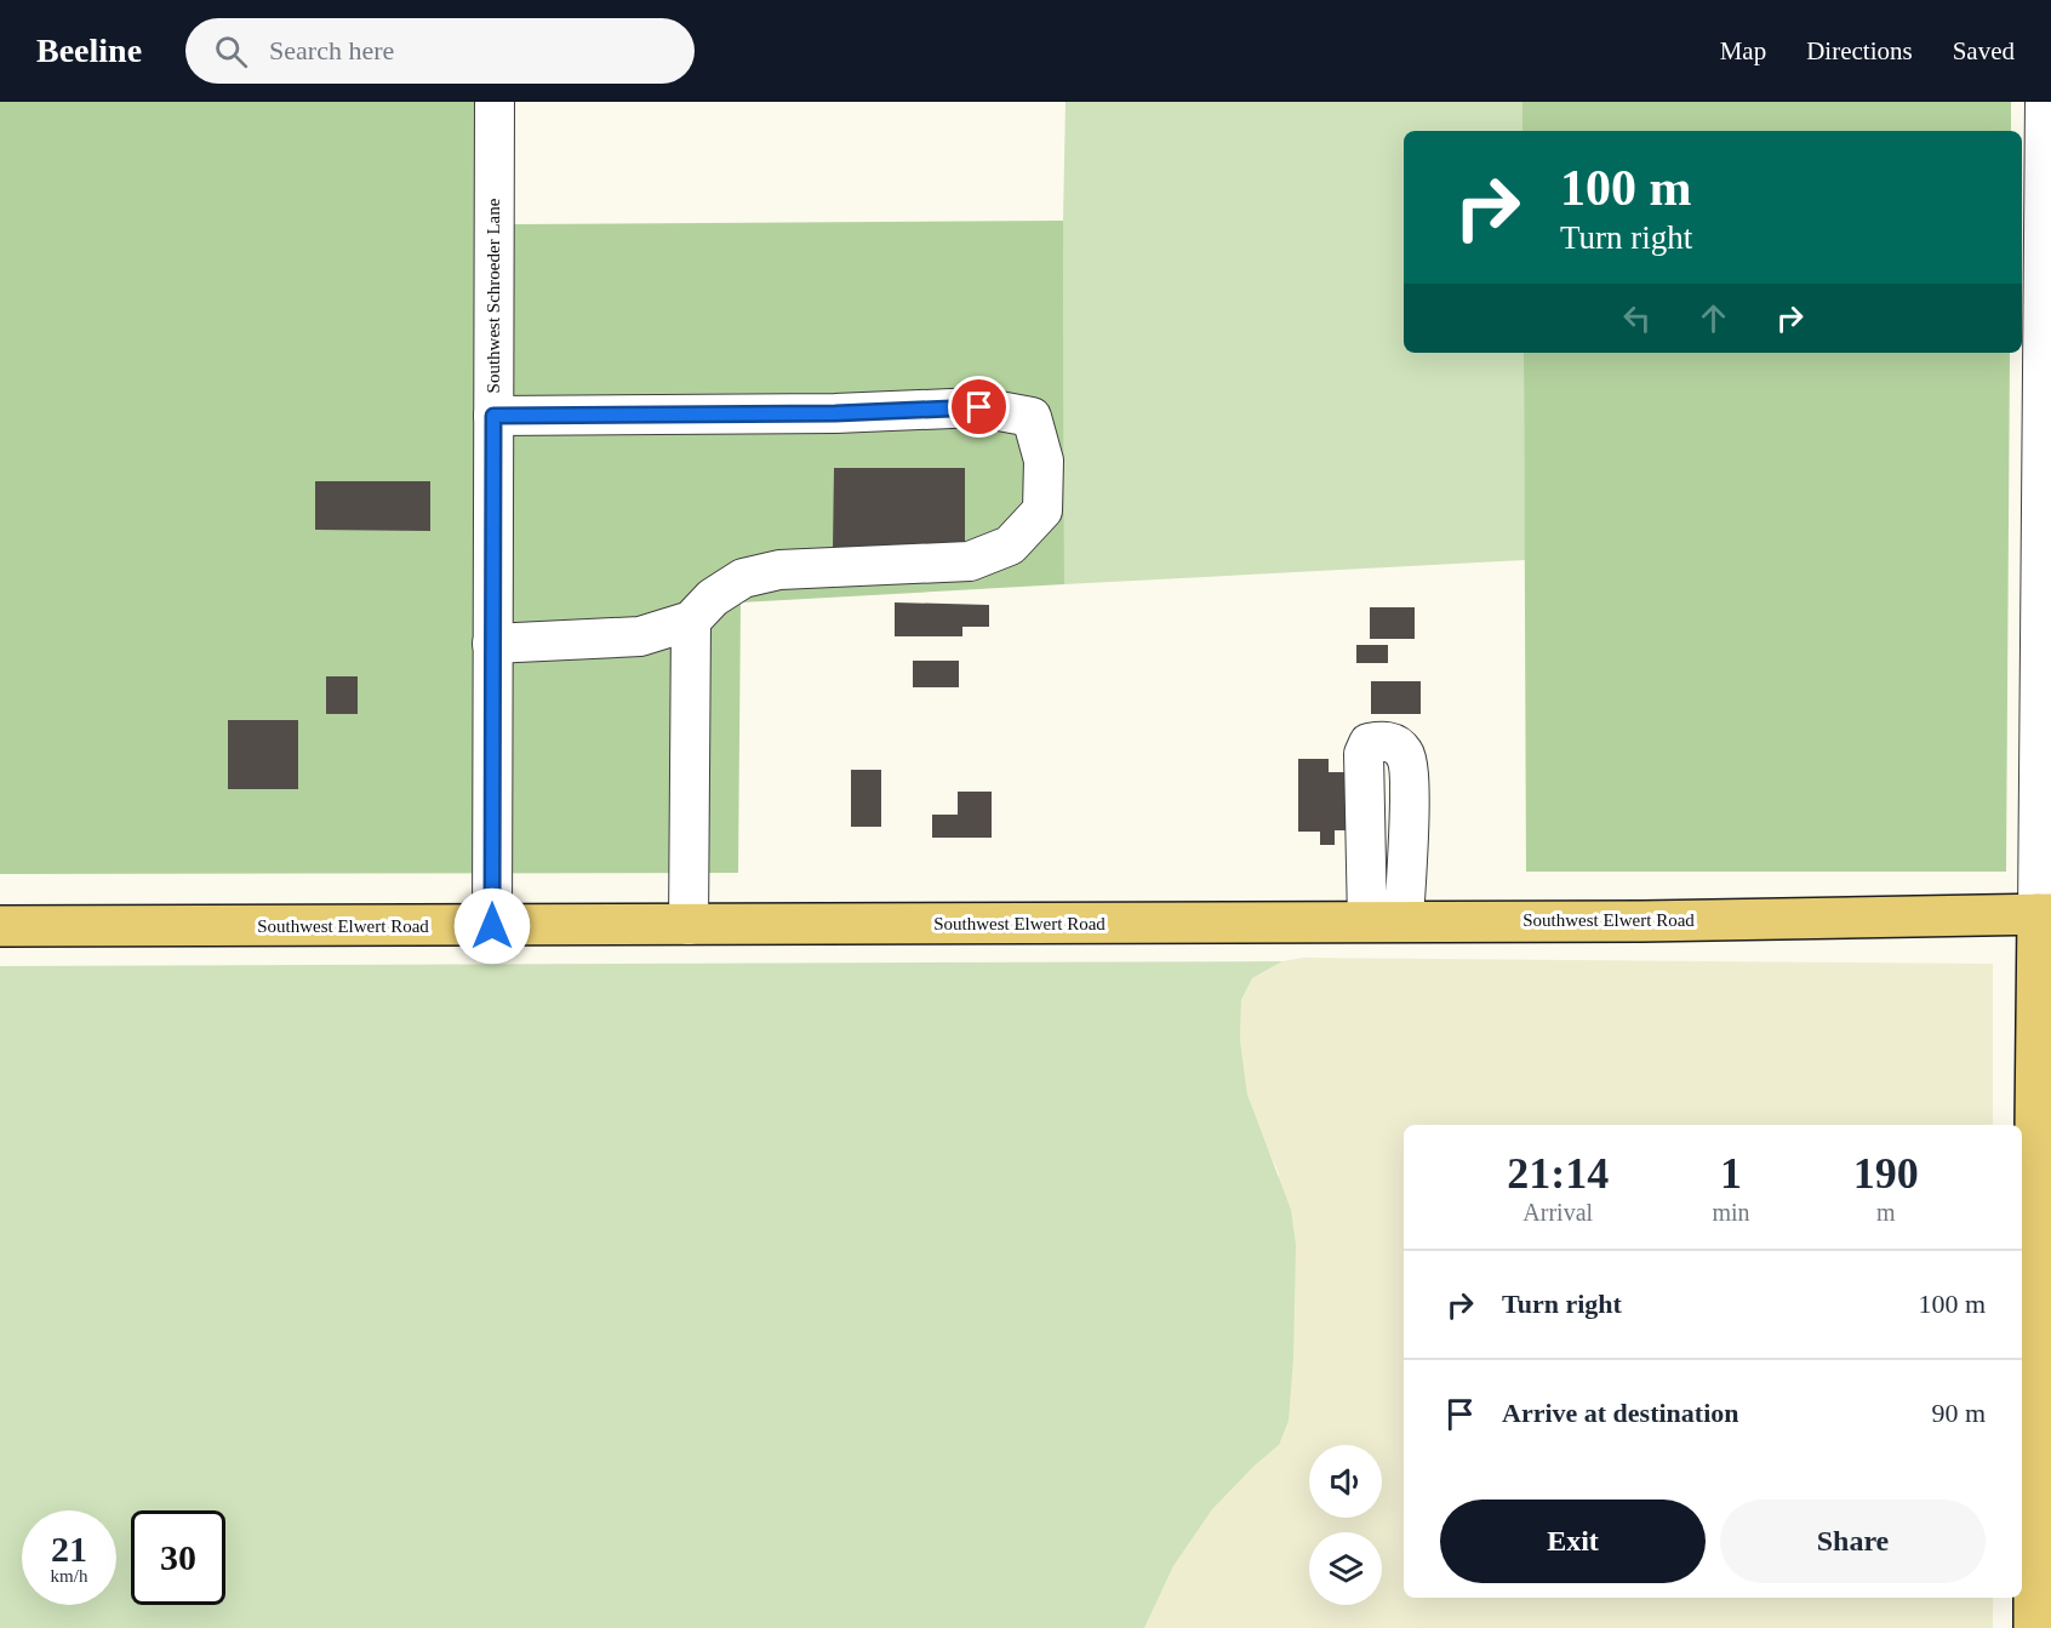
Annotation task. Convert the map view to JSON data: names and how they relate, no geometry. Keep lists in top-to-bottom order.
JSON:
{
  "streets": {
    "main road": ["Southwest Elwert Road"],
    "street": ["Southwest Schroeder Lane"]
  },
  "crossings": [
    ["Southwest Schroeder Lane", "Southwest Elwert Road"]
  ],
  "page": {
    "header": "Beeline",
    "search": "Search here",
    "nav": ["Map", "Directions", "Saved"],
    "turn": ["100 m", "Turn right"],
    "eta": [
      "21:14",
      "Arrival",
      "1",
      "min",
      "190",
      "m"
    ],
    "list": [
      {
        "name": "Turn right",
        "value": "100 m"
      },
      {
        "name": "Arrive at destination",
        "value": "90 m"
      }
    ],
    "buttons": ["Exit", "Share"],
    "speed": "21 km/h",
    "limit": "30"
  }
}
